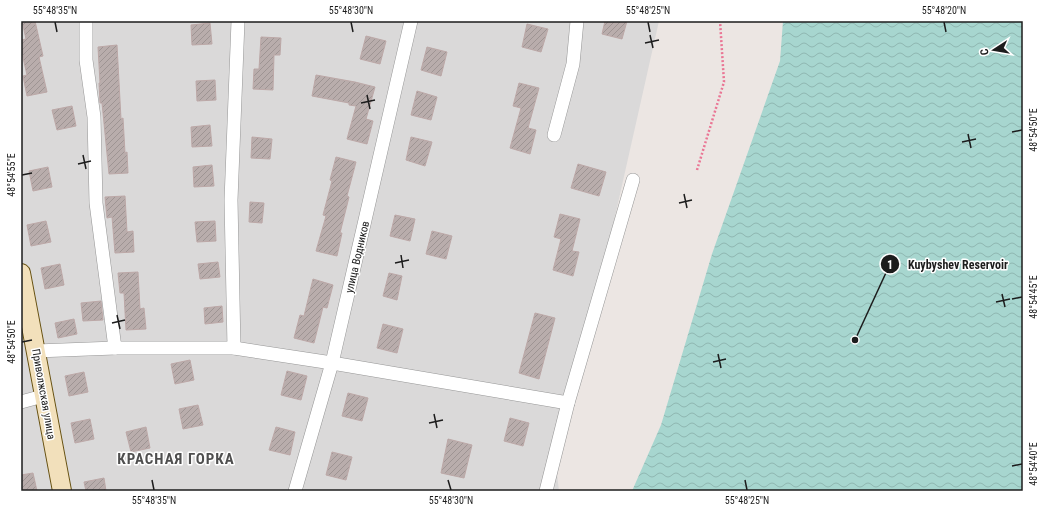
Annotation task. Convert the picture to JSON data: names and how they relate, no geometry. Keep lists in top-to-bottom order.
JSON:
{
  "streets": {
    "main road": ["Приволжская улица"],
    "street": ["улица Водников"]
  },
  "districts": ["КРАСНАЯ ГОРКА"],
  "places": ["Kuybyshev Reservoir"],
  "north": "left",
  "coordinates": [
    "55°48'35\"N",
    "55°48'30\"N",
    "55°48'25\"N",
    "55°48'20\"N",
    "48°54'50\"E",
    "48°54'55\"E",
    "48°54'45\"E",
    "48°54'40\"E"
  ]
}
